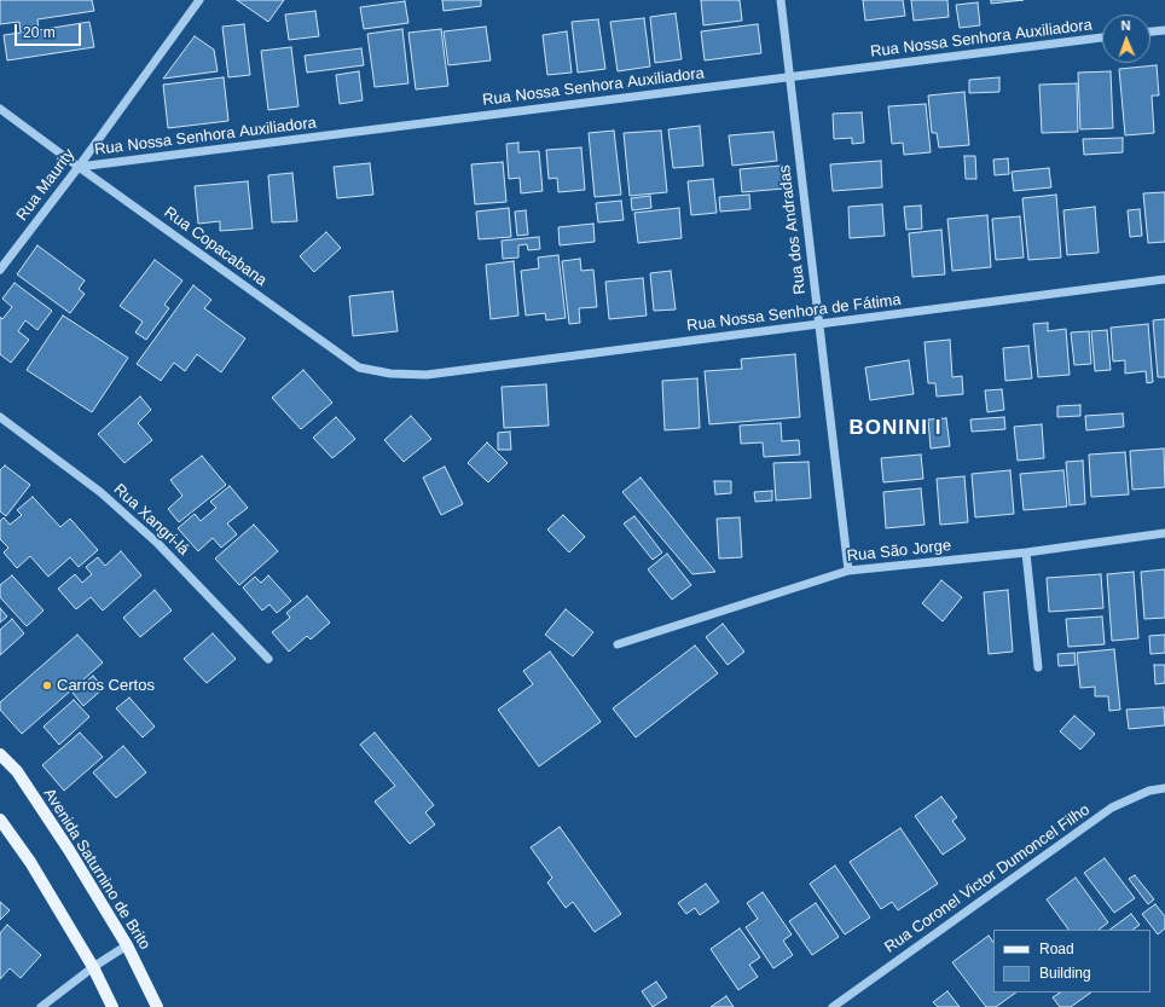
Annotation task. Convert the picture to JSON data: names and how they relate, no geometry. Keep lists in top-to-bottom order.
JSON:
{
  "streets": {
    "main road": ["Avenida Saturnino de Brito"],
    "street": [
      "Rua Nossa Senhora Auxiliadora",
      "Rua Maurity",
      "Rua dos Andradas",
      "Rua Copacabana",
      "Rua Nossa Senhora de Fátima",
      "Rua Xangri-lá",
      "Rua São Jorge",
      "Rua Coronel Victor Dumoncel Filho"
    ]
  },
  "crossings": [
    ["Rua Nossa Senhora Auxiliadora", "Rua Maurity"],
    ["Rua Nossa Senhora Auxiliadora", "Rua dos Andradas"],
    ["Rua Nossa Senhora Auxiliadora", "Rua Copacabana"],
    ["Rua Maurity", "Rua Copacabana"],
    ["Rua dos Andradas", "Rua Nossa Senhora de Fátima"],
    ["Rua dos Andradas", "Rua São Jorge"],
    ["Rua Copacabana", "Rua Nossa Senhora de Fátima"]
  ],
  "districts": ["BONINI I"],
  "places": ["Carros Certos"],
  "legend": ["Road", "Building"],
  "scale_bar": "20 m",
  "north": "top"
}
